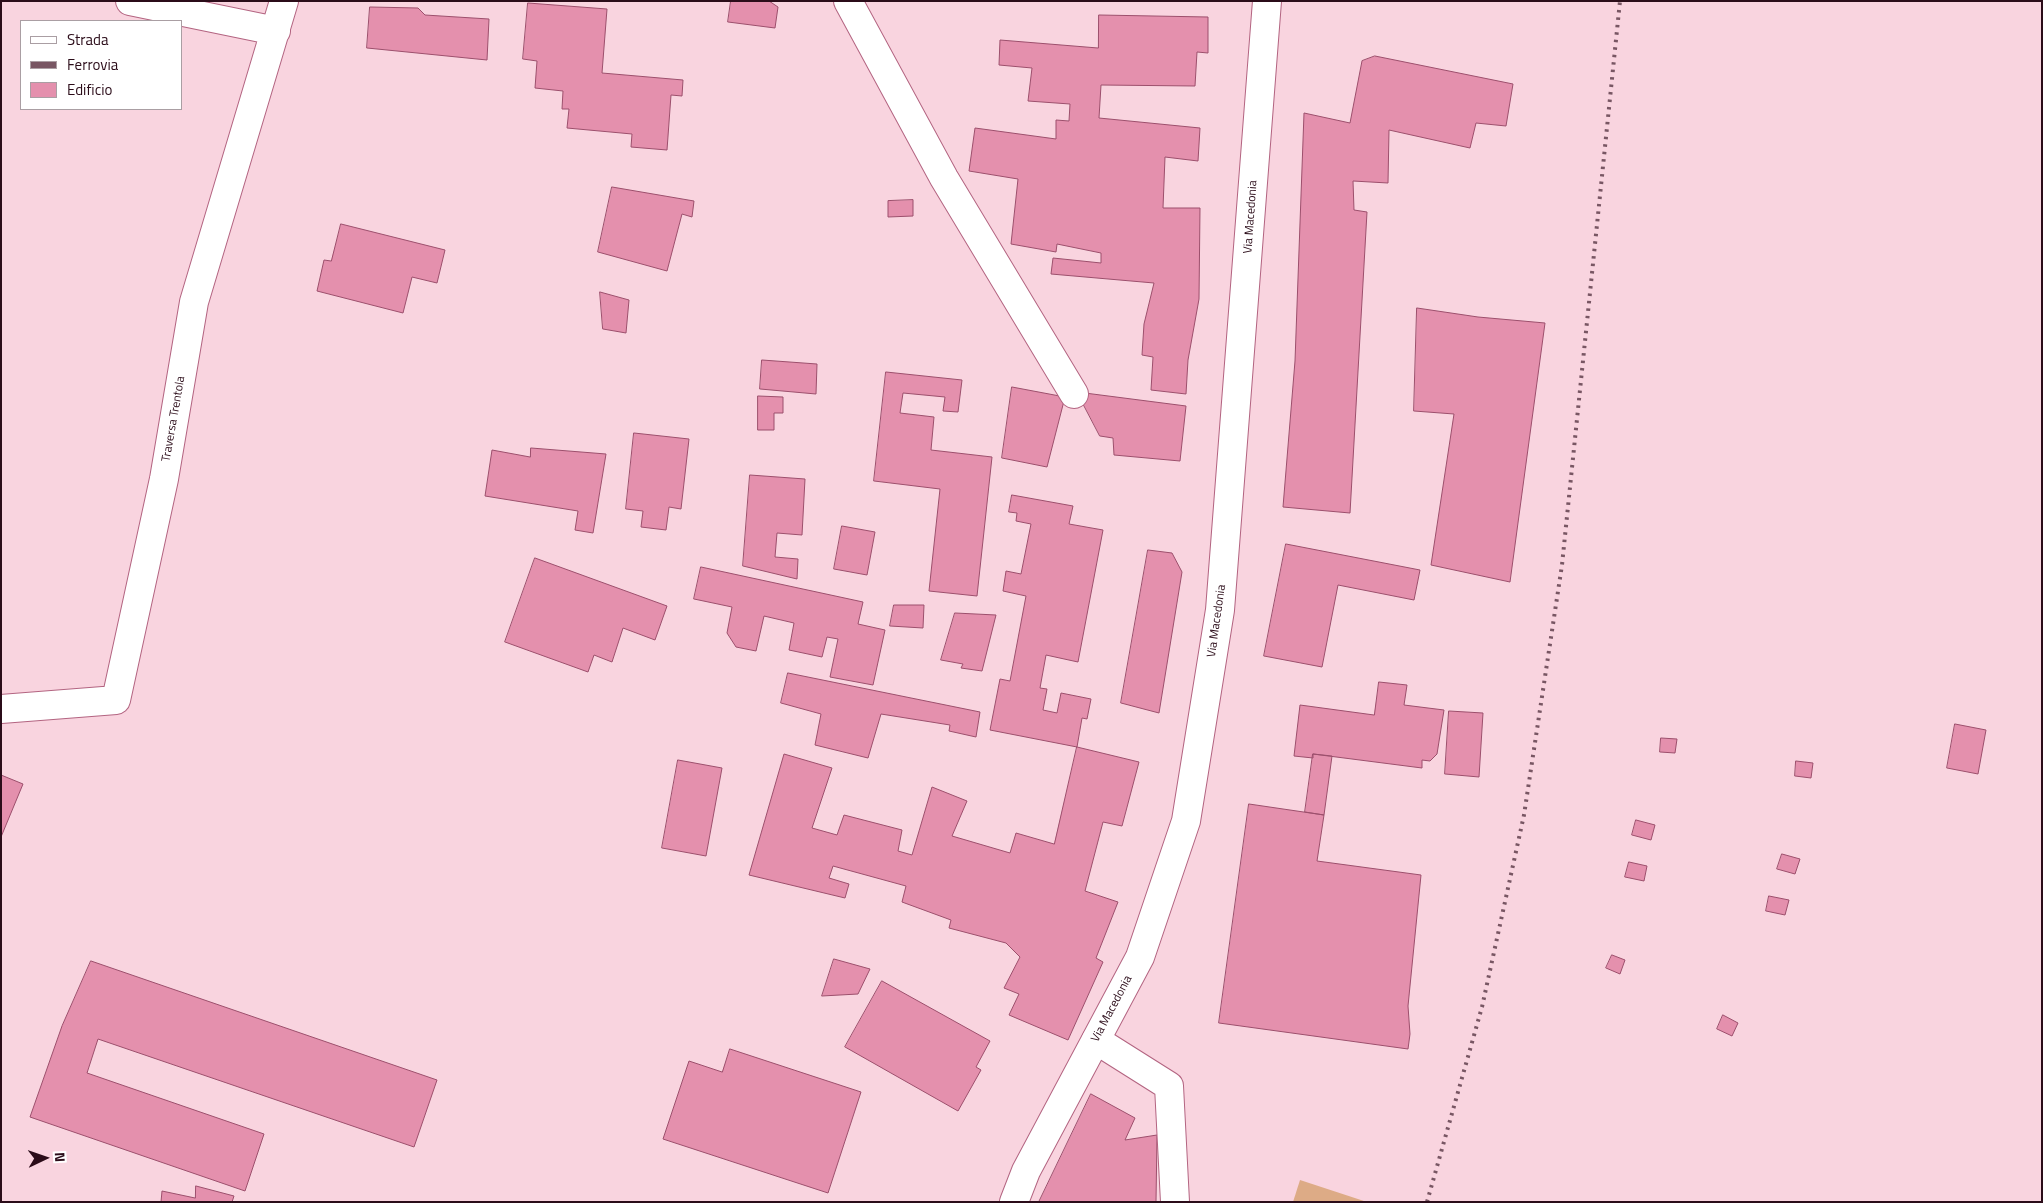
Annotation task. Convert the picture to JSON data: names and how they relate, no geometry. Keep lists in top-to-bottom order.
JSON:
{
  "streets": {
    "street": ["Via Macedonia", "Traversa Trentola"]
  },
  "legend": ["Strada", "Ferrovia", "Edificio"],
  "north": "right"
}
